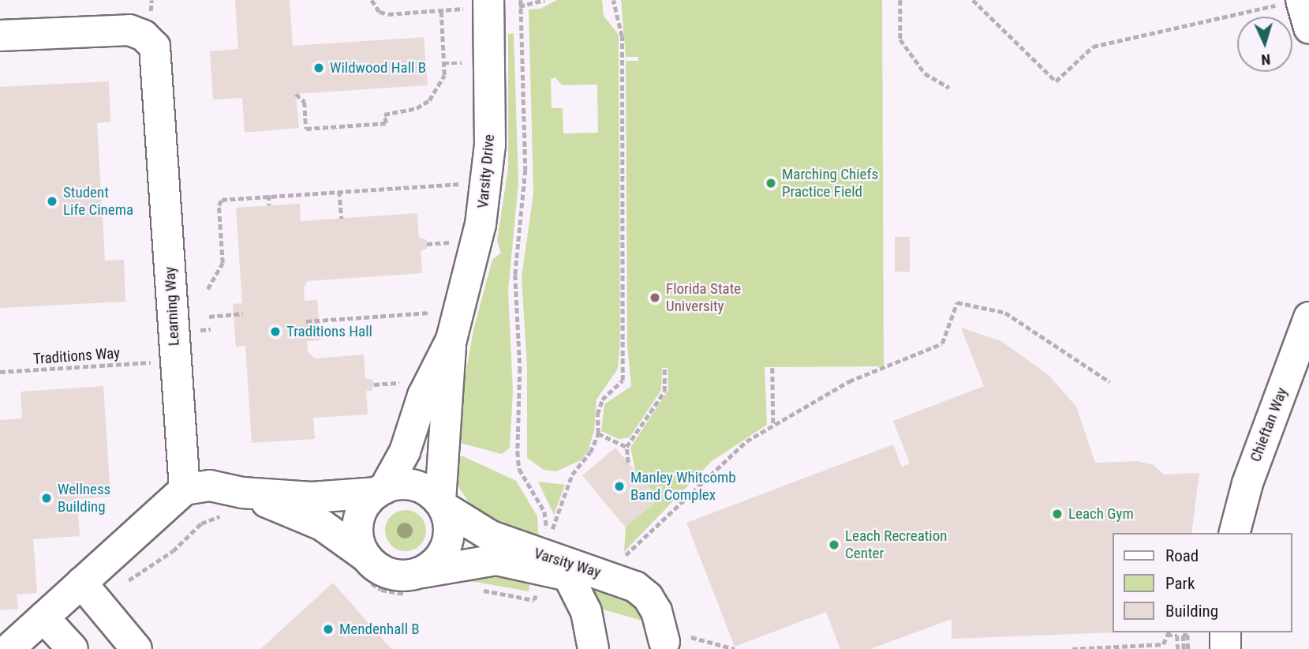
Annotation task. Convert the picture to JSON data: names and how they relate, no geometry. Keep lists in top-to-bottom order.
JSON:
{
  "streets": {
    "street": [
      "Varsity Drive",
      "Learning Way",
      "Chieftan Way",
      "Varsity Way"
    ],
    "path": ["Traditions Way"]
  },
  "crossings": [
    ["Varsity Drive", "Varsity Way"]
  ],
  "places": [
    "Wildwood Hall B",
    "Marching Chiefs Practice Field",
    "Student Life Cinema",
    "Florida State University",
    "Traditions Hall",
    "Manley Whitcomb Band Complex",
    "Wellness Building",
    "Leach Gym",
    "Leach Recreation Center",
    "Mendenhall B"
  ],
  "legend": ["Road", "Park", "Building"],
  "north": "bottom"
}
